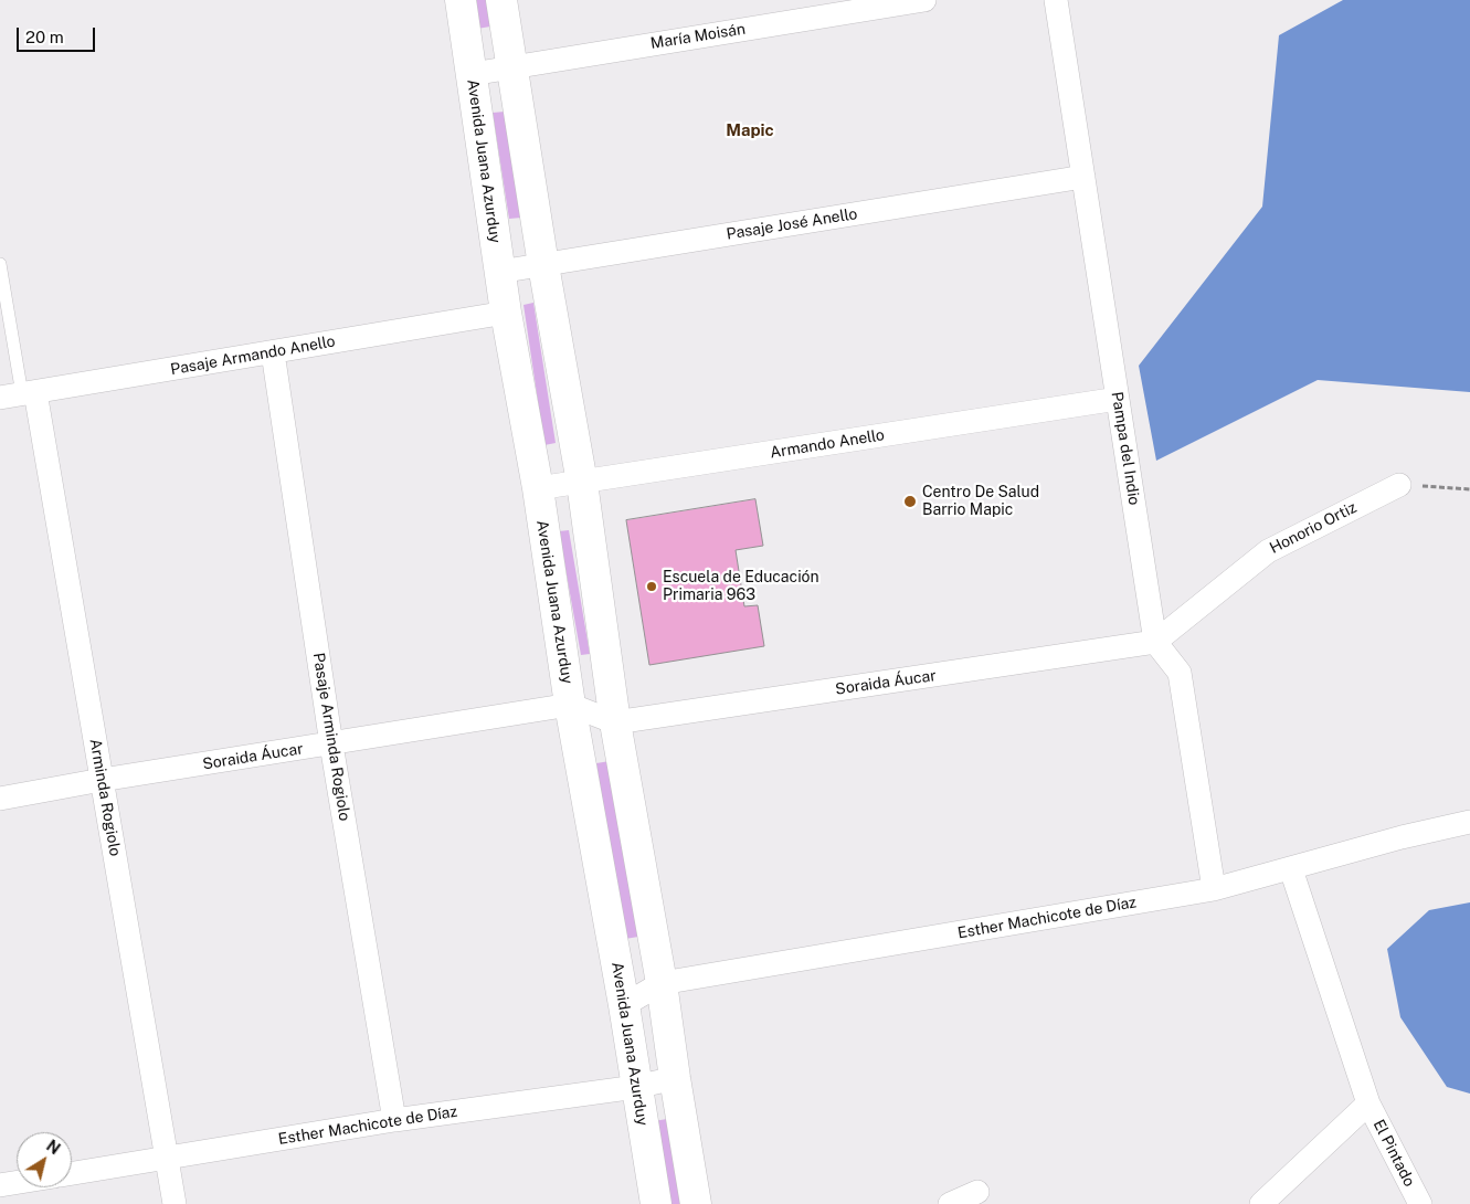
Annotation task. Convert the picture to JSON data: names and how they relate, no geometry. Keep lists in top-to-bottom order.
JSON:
{
  "streets": {
    "main road": ["Avenida Juana Azurduy"],
    "street": [
      "María Moisán",
      "Pasaje José Anello",
      "Pasaje Armando Anello",
      "Armando Anello",
      "Pampa del Indio",
      "Honorio Ortiz",
      "Soraida Áucar",
      "Pasaje Arminda Rogiolo",
      "Arminda Rogiolo",
      "Esther Machicote de Díaz",
      "El Pintado"
    ]
  },
  "crossings": [
    ["María Moisán", "Avenida Juana Azurduy"],
    ["Avenida Juana Azurduy", "Pasaje José Anello"],
    ["Avenida Juana Azurduy", "Pasaje Armando Anello"],
    ["Avenida Juana Azurduy", "Armando Anello"],
    ["Avenida Juana Azurduy", "Soraida Áucar"],
    ["Avenida Juana Azurduy", "Esther Machicote de Díaz"],
    ["Pasaje José Anello", "Pampa del Indio"],
    ["Pasaje Armando Anello", "Pasaje Arminda Rogiolo"],
    ["Pasaje Armando Anello", "Arminda Rogiolo"],
    ["Armando Anello", "Pampa del Indio"],
    ["Pampa del Indio", "Honorio Ortiz"],
    ["Pampa del Indio", "Soraida Áucar"],
    ["Pampa del Indio", "Esther Machicote de Díaz"],
    ["Honorio Ortiz", "Soraida Áucar"],
    ["Soraida Áucar", "Pasaje Arminda Rogiolo"],
    ["Soraida Áucar", "Arminda Rogiolo"],
    ["Pasaje Arminda Rogiolo", "Esther Machicote de Díaz"],
    ["Arminda Rogiolo", "Esther Machicote de Díaz"],
    ["Esther Machicote de Díaz", "El Pintado"]
  ],
  "districts": ["Mapic"],
  "places": ["Centro De Salud Barrio Mapic", "Escuela de Educación Primaria 963"],
  "scale_bar": "20 m",
  "north": "top right"
}
